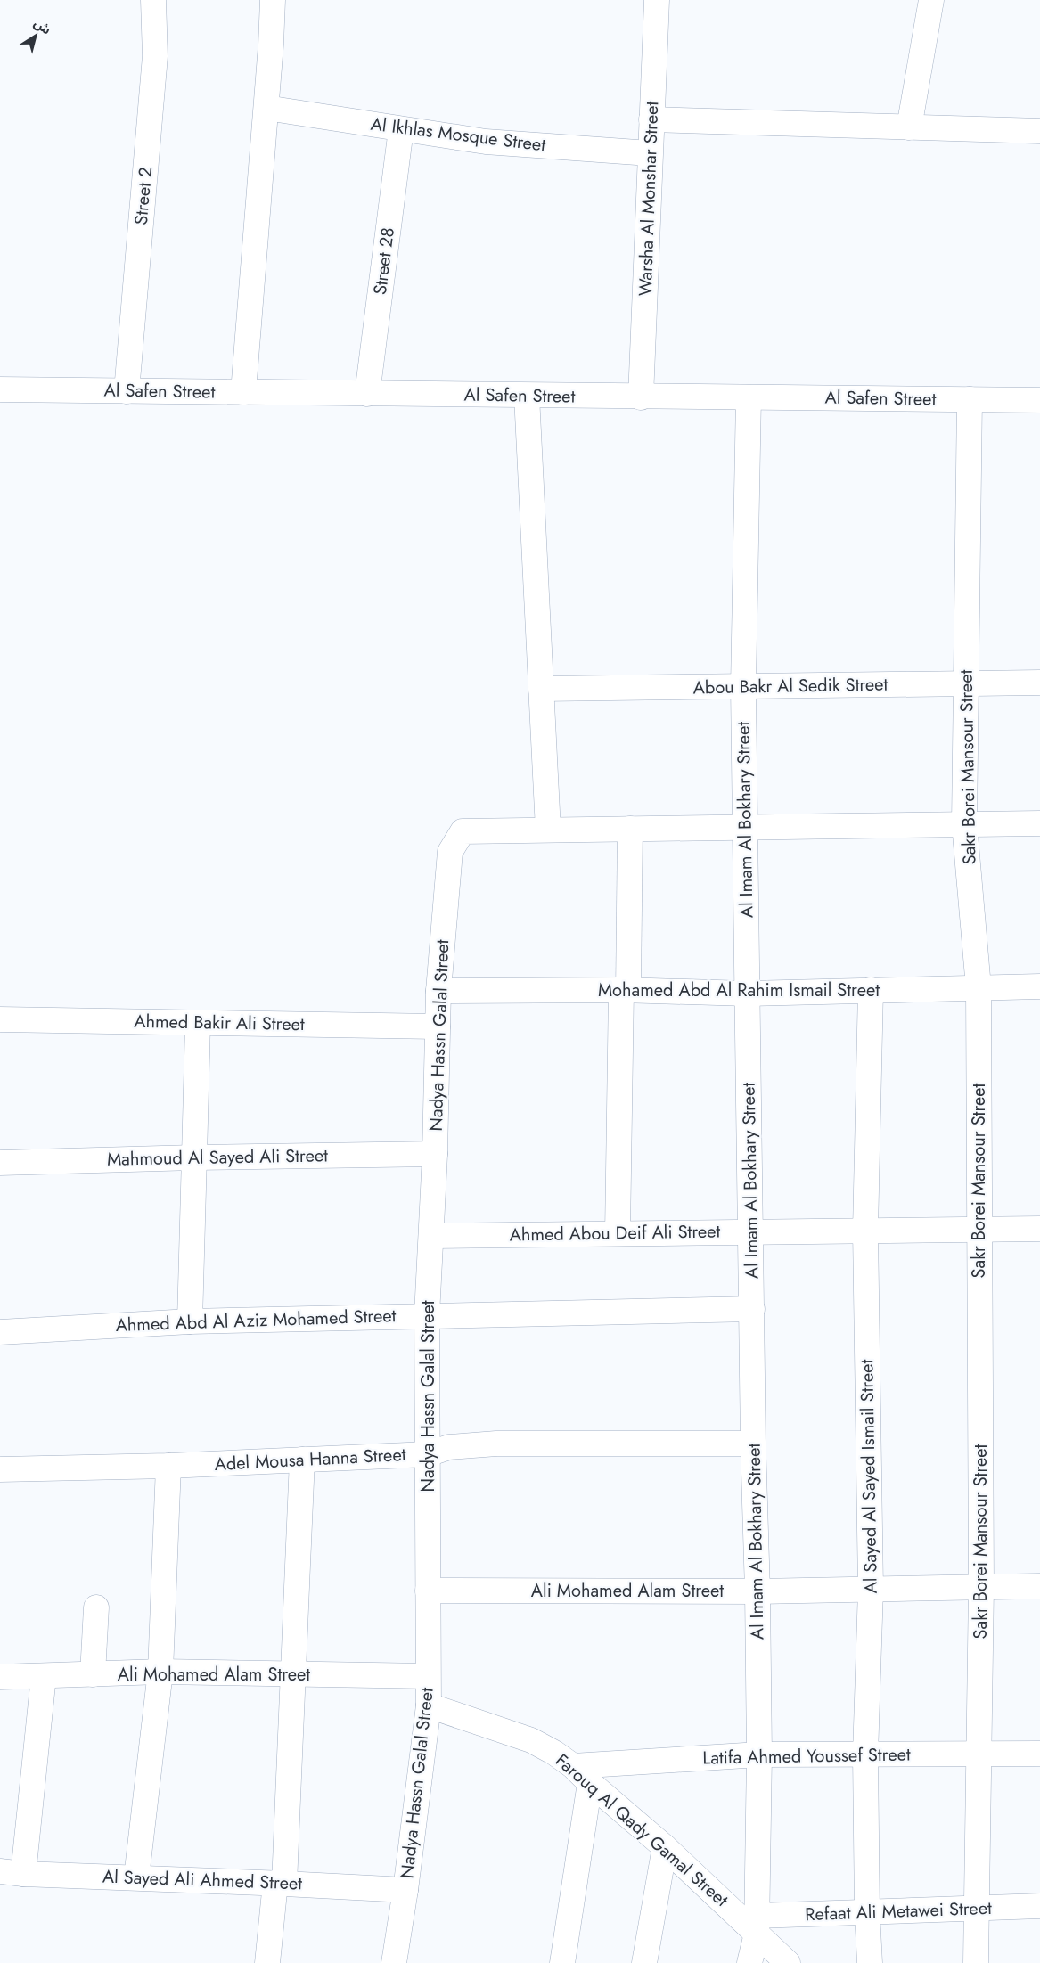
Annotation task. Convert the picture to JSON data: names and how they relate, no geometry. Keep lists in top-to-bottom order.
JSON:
{
  "streets": {
    "street": [
      "Al Ikhlas Mosque Street",
      "Street 2",
      "Warsha Al Monshar Street",
      "Street 28",
      "Al Safen Street",
      "Abou Bakr Al Sedik Street",
      "Sakr Borei Mansour Street",
      "Al Imam Al Bokhary Street",
      "Mohamed Abd Al Rahim Ismail Street",
      "Ahmed Bakir Ali Street",
      "Nadya Hassn Galal Street",
      "Mahmoud Al Sayed Ali Street",
      "Ahmed Abou Deif Ali Street",
      "Ahmed Abd Al Aziz Mohamed Street",
      "Adel Mousa Hanna Street",
      "Al Sayed Al Sayed Ismail Street",
      "Ali Mohamed Alam Street",
      "Latifa Ahmed Youssef Street",
      "Farouq Al Qady Gamal Street",
      "Al Sayed Ali Ahmed Street",
      "Refaat Ali Metawei Street"
    ]
  },
  "crossings": [
    ["Al Ikhlas Mosque Street", "Warsha Al Monshar Street"],
    ["Al Ikhlas Mosque Street", "Street 28"],
    ["Street 2", "Al Safen Street"],
    ["Warsha Al Monshar Street", "Al Safen Street"],
    ["Street 28", "Al Safen Street"],
    ["Al Safen Street", "Sakr Borei Mansour Street"],
    ["Al Safen Street", "Al Imam Al Bokhary Street"],
    ["Abou Bakr Al Sedik Street", "Sakr Borei Mansour Street"],
    ["Abou Bakr Al Sedik Street", "Al Imam Al Bokhary Street"],
    ["Sakr Borei Mansour Street", "Mohamed Abd Al Rahim Ismail Street"],
    ["Sakr Borei Mansour Street", "Ahmed Abou Deif Ali Street"],
    ["Sakr Borei Mansour Street", "Ali Mohamed Alam Street"],
    ["Sakr Borei Mansour Street", "Latifa Ahmed Youssef Street"],
    ["Sakr Borei Mansour Street", "Refaat Ali Metawei Street"],
    ["Al Imam Al Bokhary Street", "Mohamed Abd Al Rahim Ismail Street"],
    ["Al Imam Al Bokhary Street", "Ahmed Abou Deif Ali Street"],
    ["Al Imam Al Bokhary Street", "Ahmed Abd Al Aziz Mohamed Street"],
    ["Al Imam Al Bokhary Street", "Adel Mousa Hanna Street"],
    ["Al Imam Al Bokhary Street", "Ali Mohamed Alam Street"],
    ["Al Imam Al Bokhary Street", "Latifa Ahmed Youssef Street"],
    ["Al Imam Al Bokhary Street", "Farouq Al Qady Gamal Street"],
    ["Al Imam Al Bokhary Street", "Refaat Ali Metawei Street"],
    ["Mohamed Abd Al Rahim Ismail Street", "Nadya Hassn Galal Street"],
    ["Mohamed Abd Al Rahim Ismail Street", "Al Sayed Al Sayed Ismail Street"],
    ["Ahmed Bakir Ali Street", "Nadya Hassn Galal Street"],
    ["Nadya Hassn Galal Street", "Mahmoud Al Sayed Ali Street"],
    ["Nadya Hassn Galal Street", "Ahmed Abou Deif Ali Street"],
    ["Nadya Hassn Galal Street", "Ahmed Abd Al Aziz Mohamed Street"],
    ["Nadya Hassn Galal Street", "Adel Mousa Hanna Street"],
    ["Nadya Hassn Galal Street", "Ali Mohamed Alam Street"],
    ["Nadya Hassn Galal Street", "Farouq Al Qady Gamal Street"],
    ["Nadya Hassn Galal Street", "Al Sayed Ali Ahmed Street"],
    ["Ahmed Abou Deif Ali Street", "Al Sayed Al Sayed Ismail Street"],
    ["Al Sayed Al Sayed Ismail Street", "Ali Mohamed Alam Street"],
    ["Al Sayed Al Sayed Ismail Street", "Latifa Ahmed Youssef Street"],
    ["Al Sayed Al Sayed Ismail Street", "Refaat Ali Metawei Street"],
    ["Latifa Ahmed Youssef Street", "Farouq Al Qady Gamal Street"],
    ["Farouq Al Qady Gamal Street", "Refaat Ali Metawei Street"]
  ],
  "north": "top right"
}
